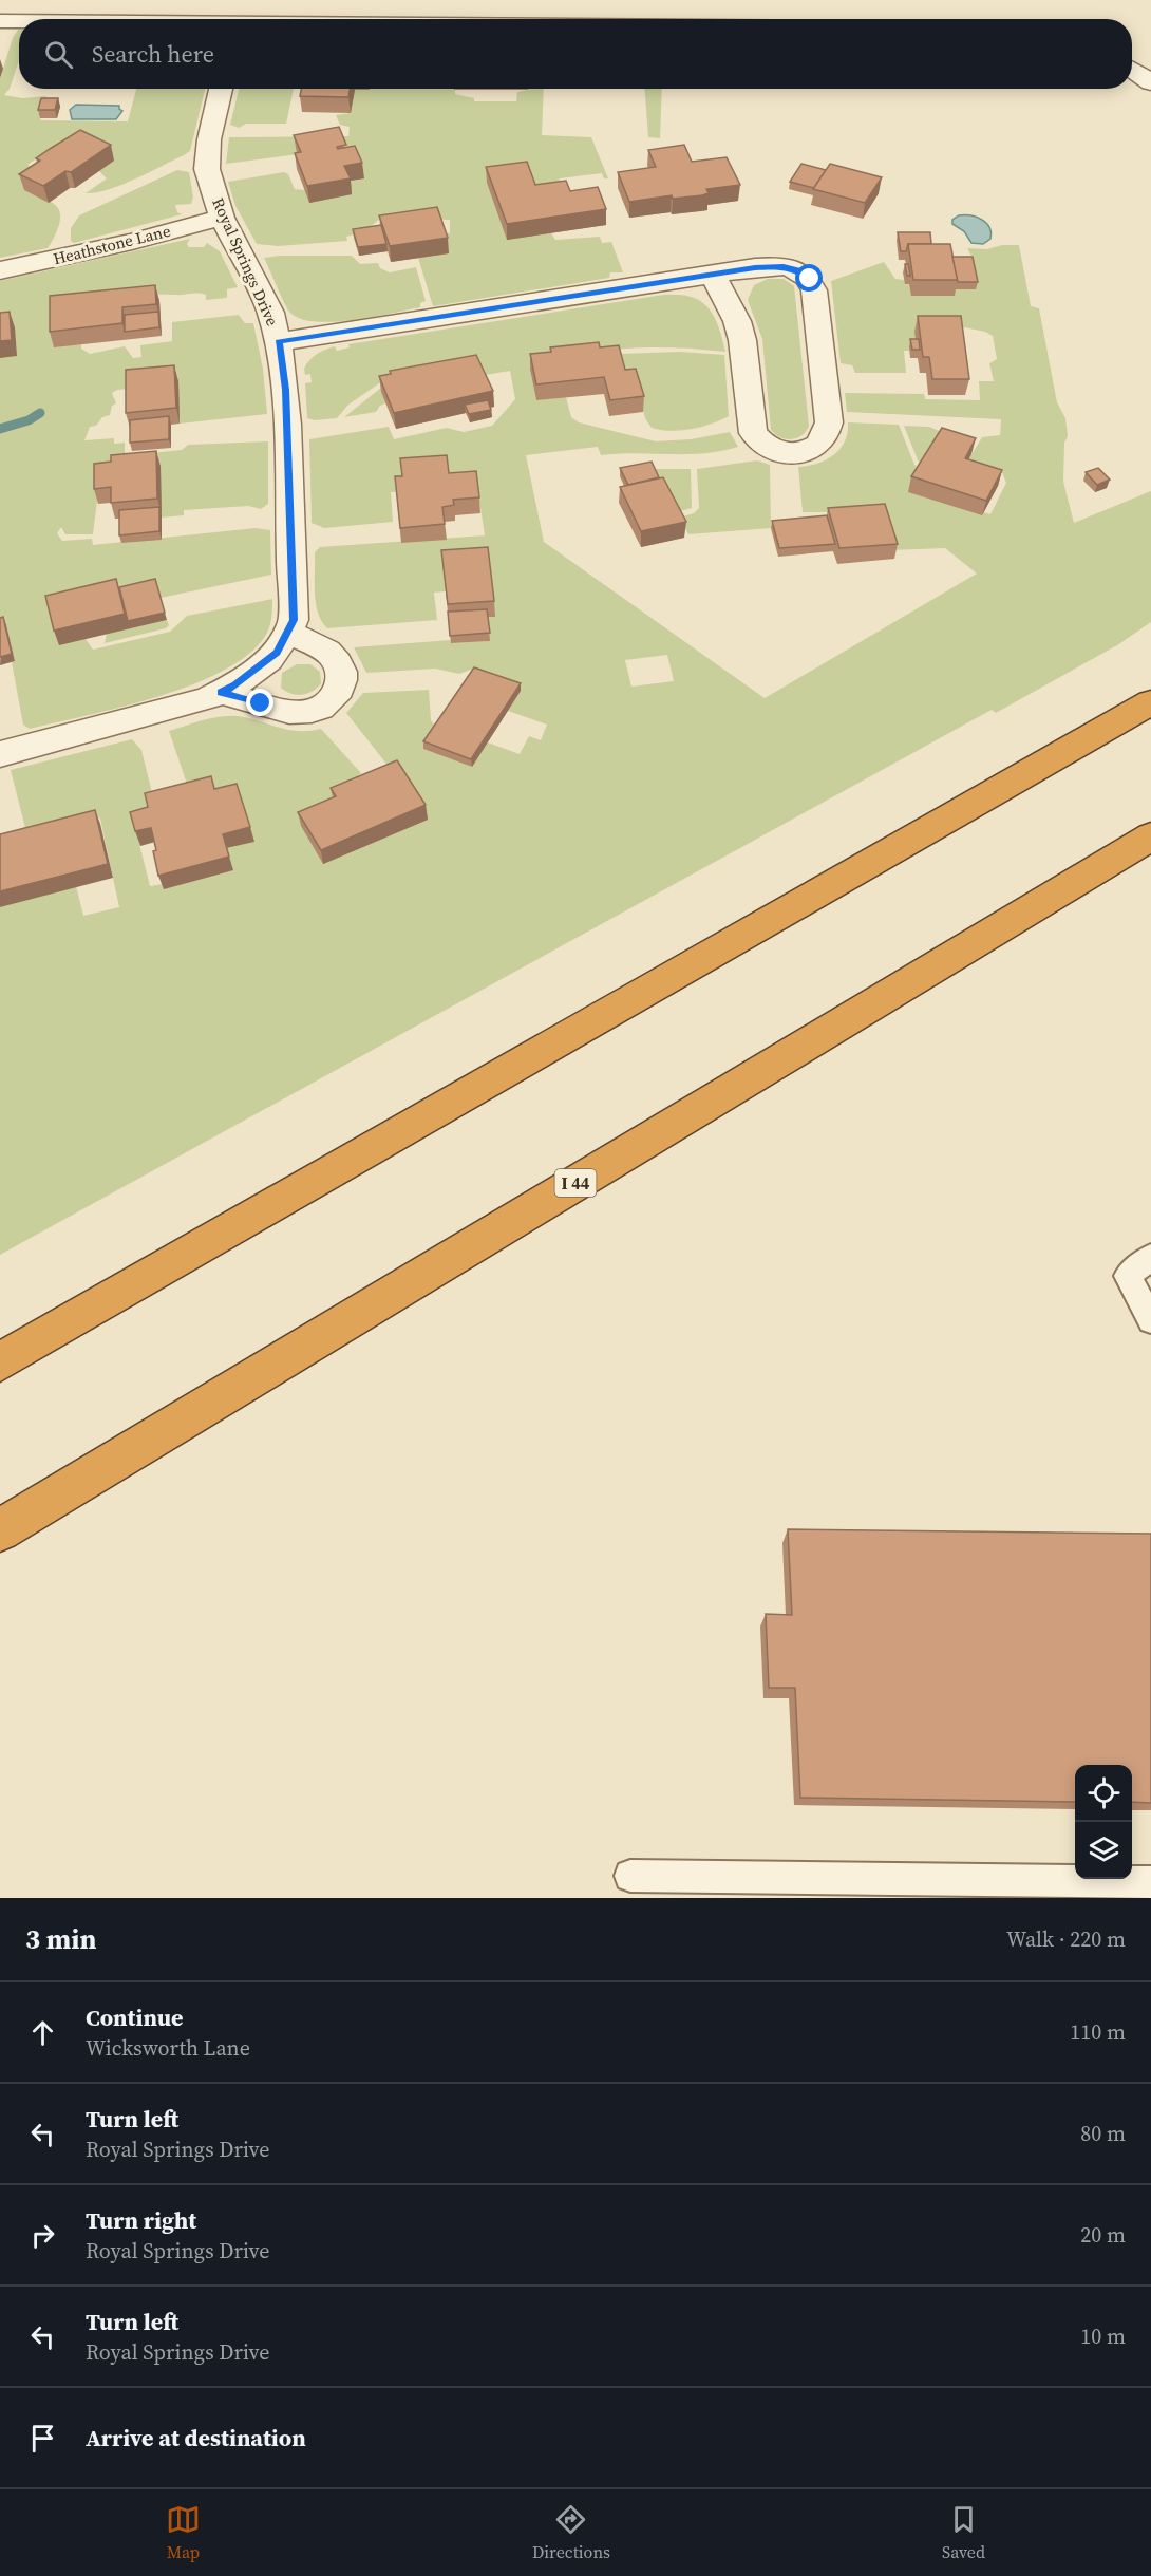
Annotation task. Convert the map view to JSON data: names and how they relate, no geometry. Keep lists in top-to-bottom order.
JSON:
{
  "streets": {
    "highway": ["I 44"],
    "street": ["Heathstone Lane", "Royal Springs Drive"]
  },
  "crossings": [
    ["Heathstone Lane", "Royal Springs Drive"]
  ],
  "page": {
    "search": "Search here",
    "heading": ["3 min", "Walk · 220 m"],
    "list": [
      ["Continue", "Wicksworth Lane", "110 m"],
      ["Turn left", "Royal Springs Drive", "80 m"],
      ["Turn right", "Royal Springs Drive", "20 m"],
      ["Turn left", "Royal Springs Drive", "10 m"],
      "Arrive at destination"
    ],
    "nav": ["Map", "Directions", "Saved"]
  }
}
